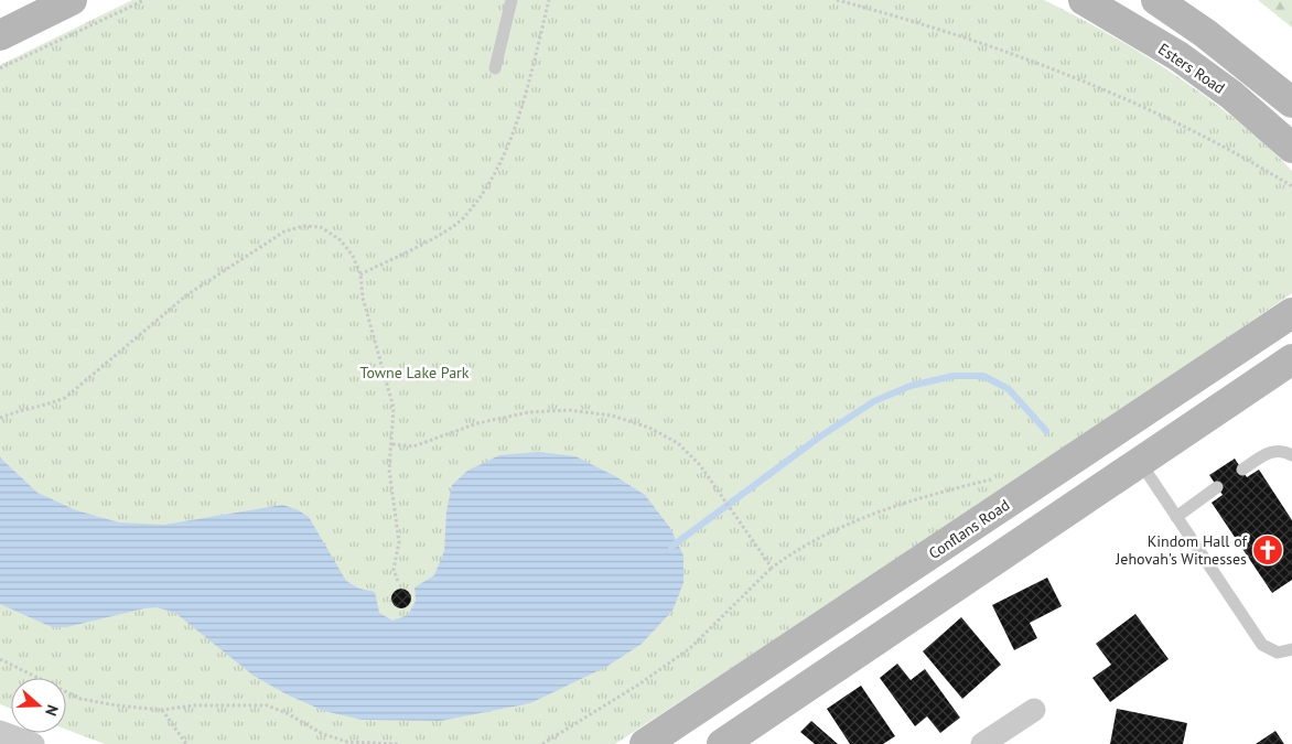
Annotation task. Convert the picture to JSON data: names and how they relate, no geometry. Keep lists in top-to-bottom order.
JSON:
{
  "streets": {
    "main road": ["Esters Road", "Conflans Road"]
  },
  "parks": ["Towne Lake Park"],
  "places": {
    "church": ["Kindom Hall of Jehovah's Witnesses"]
  },
  "north": "right"
}
